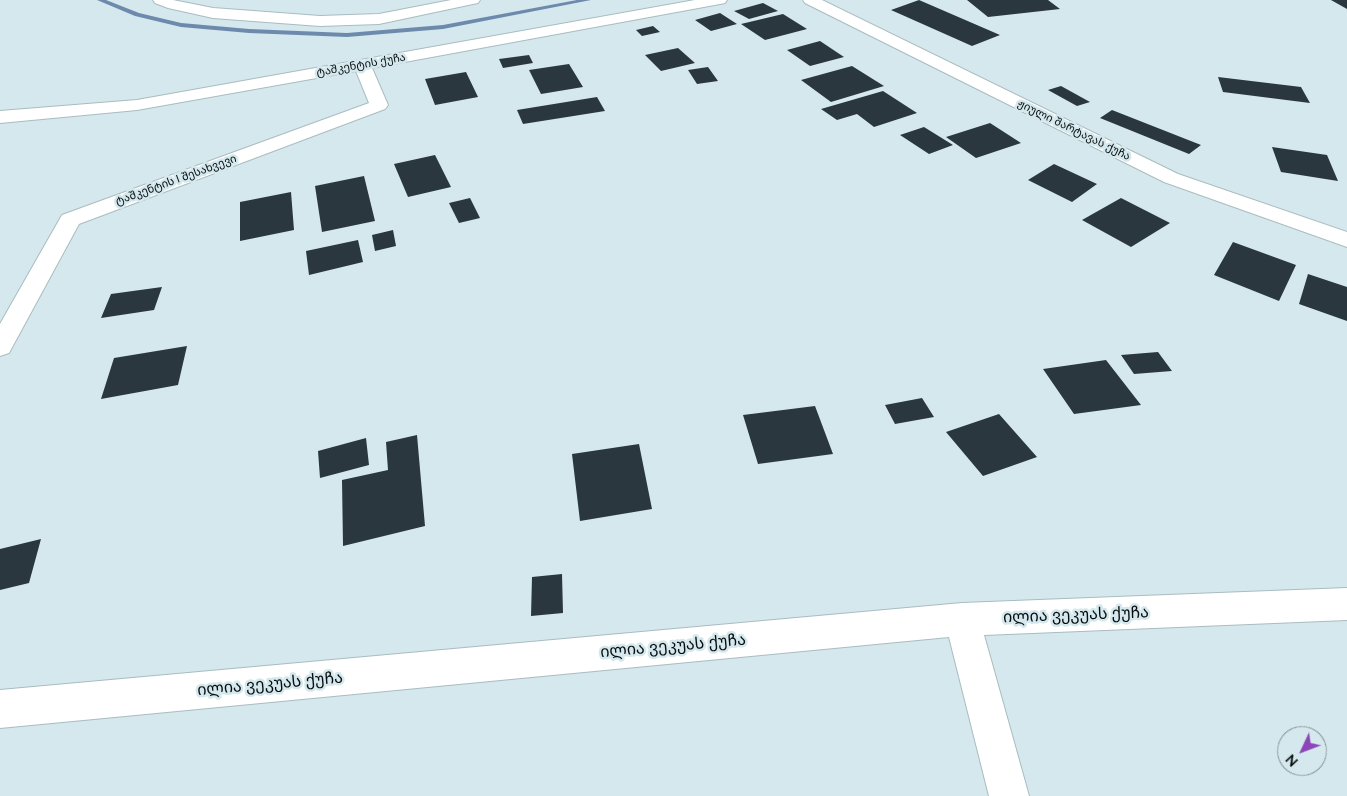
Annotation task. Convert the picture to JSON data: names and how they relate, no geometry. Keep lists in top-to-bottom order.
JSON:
{
  "streets": {
    "street": [
      "ტაშკენტის ქუჩა",
      "ჟიული შარტავას ქუჩა",
      "ტაშკენტის I შესახვევი",
      "ილია ვეკუას ქუჩა"
    ]
  },
  "crossings": [
    ["ტაშკენტის ქუჩა", "ტაშკენტის I შესახვევი"]
  ],
  "north": "bottom left"
}
